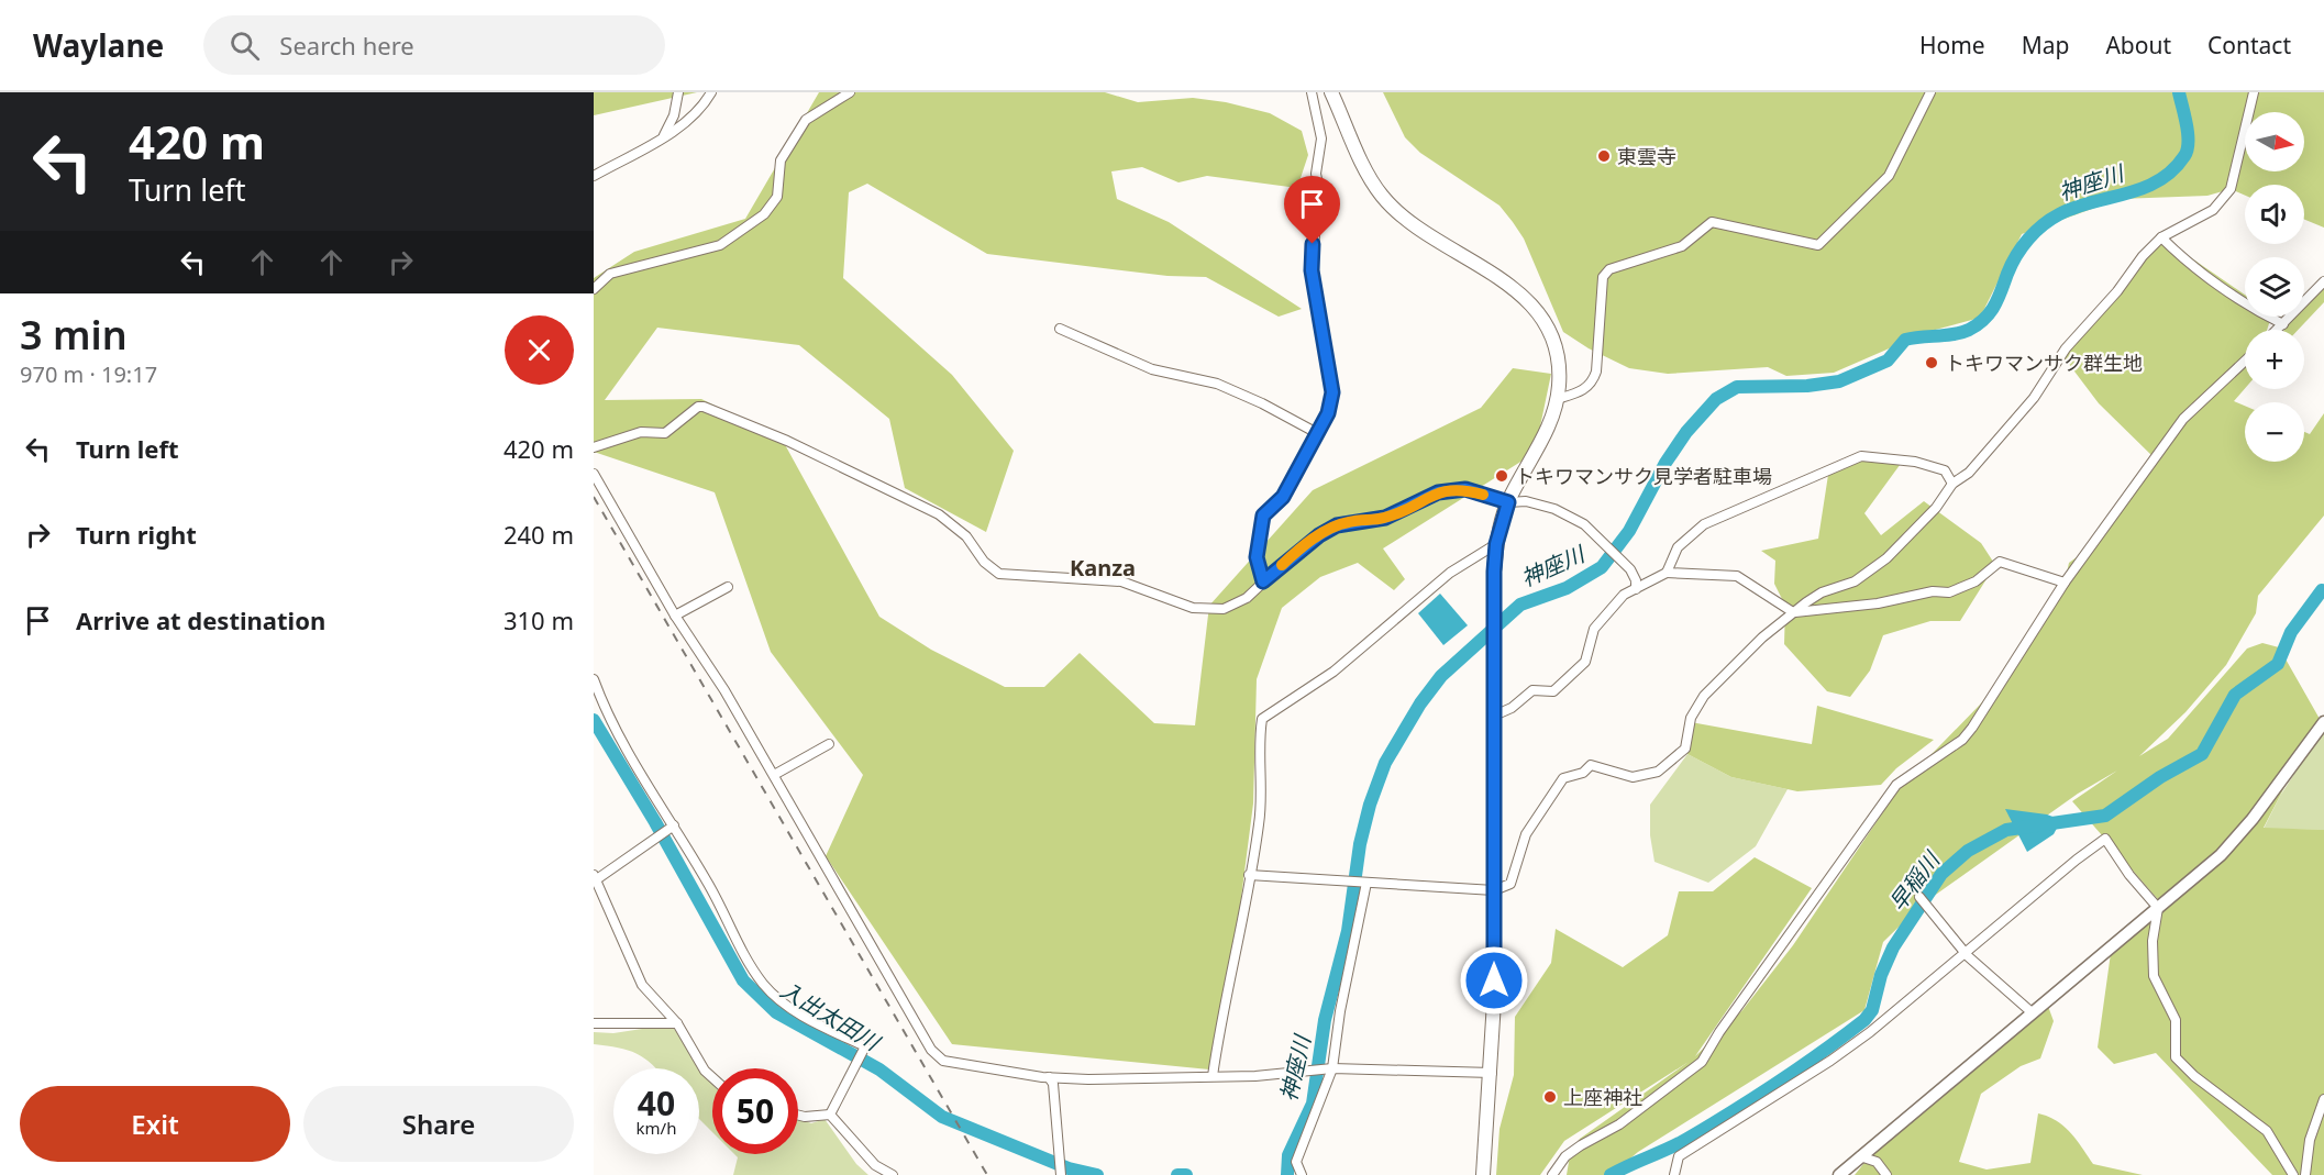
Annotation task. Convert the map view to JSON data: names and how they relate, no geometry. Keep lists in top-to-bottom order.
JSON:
{
  "districts": ["Kanza"],
  "water": ["神座川", "早稲川", "入出太田川"],
  "places": [
    "東雲寺",
    "トキワマンサク群生地",
    "トキワマンサク見学者駐車場",
    "上座神社"
  ],
  "north": "right",
  "page": {
    "header": "Waylane",
    "search": "Search here",
    "nav": [
      "Home",
      "Map",
      "About",
      "Contact"
    ],
    "turn": ["420 m", "Turn left"],
    "map_buttons": ["+", "−"],
    "heading": ["3 min", "970 m · 19:17"],
    "list": [
      {
        "name": "Turn left",
        "value": "420 m"
      },
      {
        "name": "Turn right",
        "value": "240 m"
      },
      {
        "name": "Arrive at destination",
        "value": "310 m"
      }
    ],
    "speed": "40 km/h",
    "limit": "50",
    "buttons": ["Exit", "Share"]
  }
}
